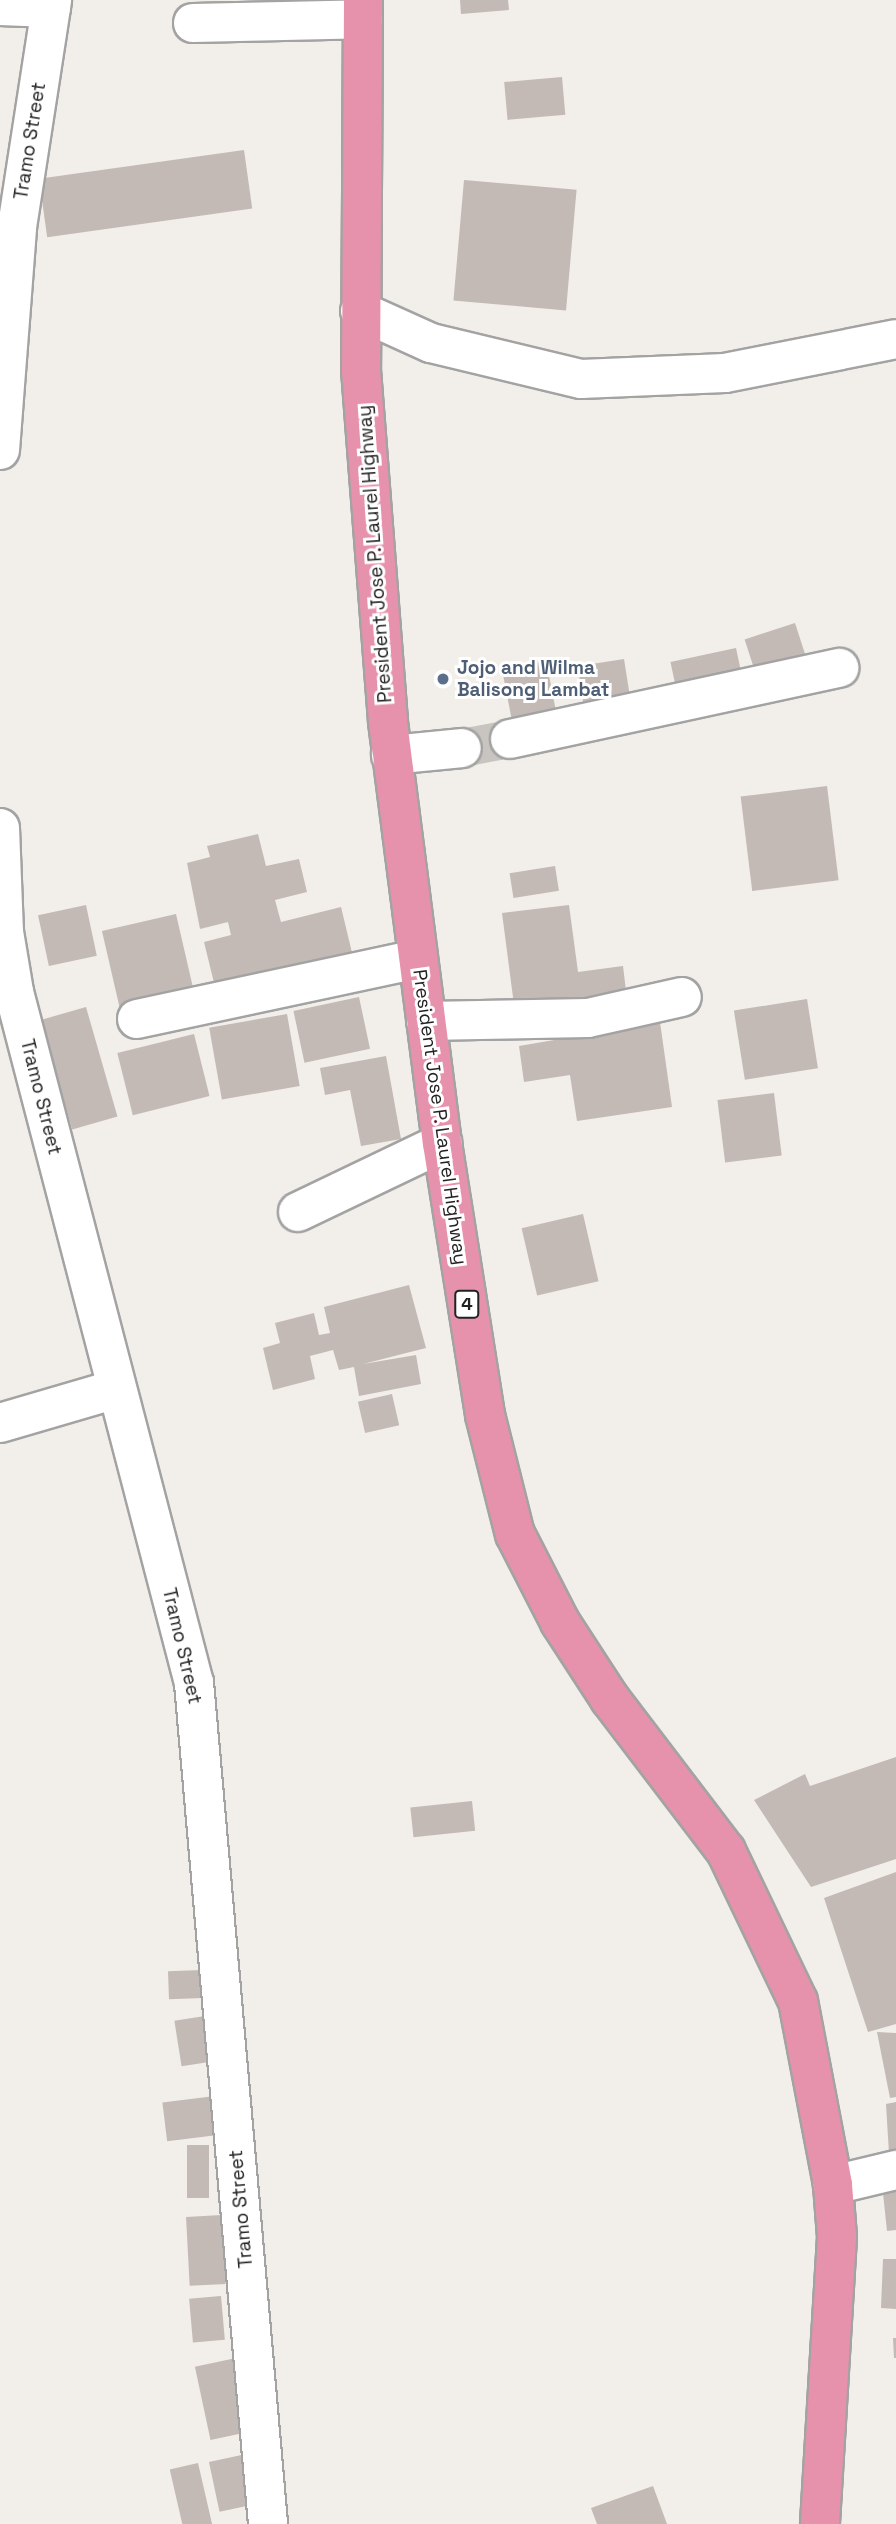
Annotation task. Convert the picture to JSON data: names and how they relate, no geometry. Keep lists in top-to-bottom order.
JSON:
{
  "streets": {
    "highway": ["President Jose P. Laurel Highway", "4"],
    "street": ["Tramo Street"]
  },
  "places": ["Jojo and Wilma Balisong Lambat"]
}
